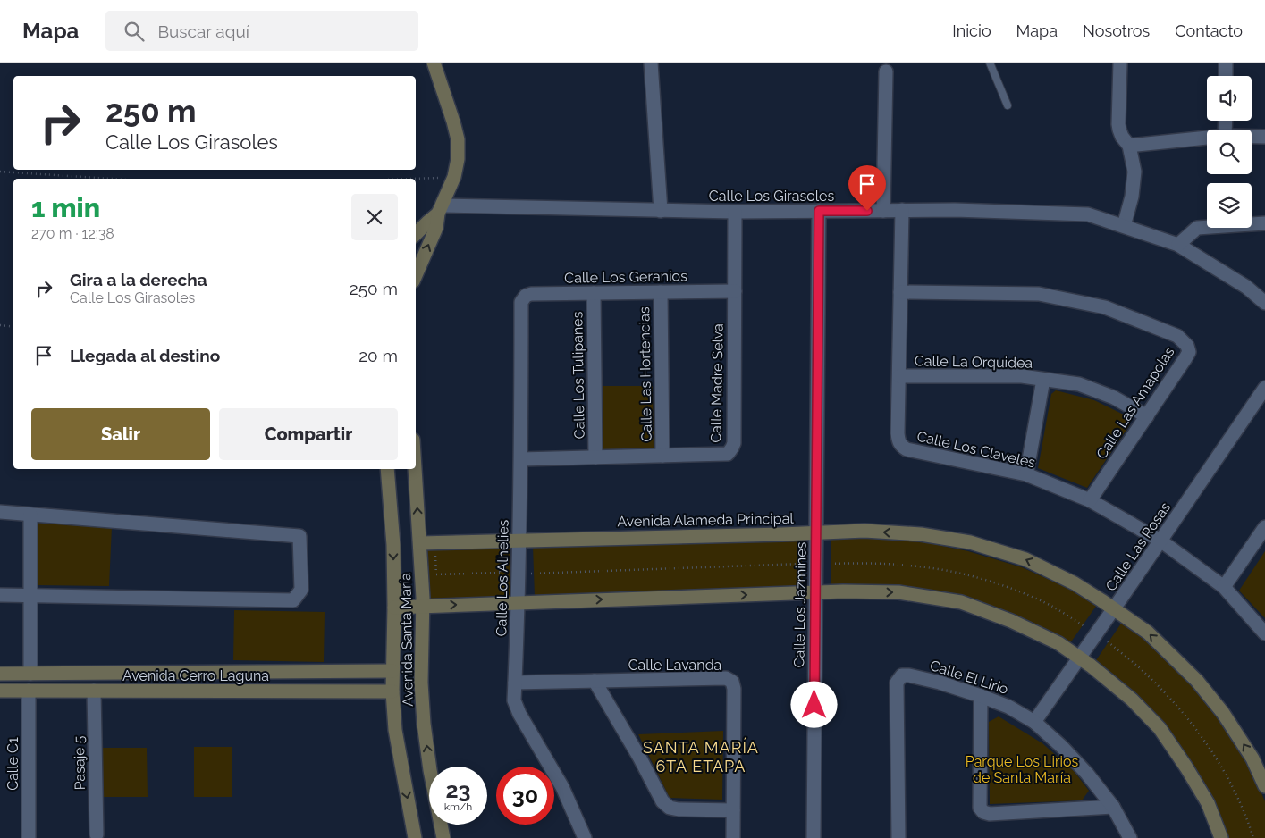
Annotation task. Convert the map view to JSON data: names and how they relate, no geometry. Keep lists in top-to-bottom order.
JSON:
{
  "streets": {
    "street": [
      "Calle Los Girasoles",
      "Calle Los Geranios",
      "Calle La Orquidea",
      "Calle Las Hortencias",
      "Calle Los Tulipanes",
      "Calle Madre Selva",
      "Calle Las Amapolas",
      "Calle Los Claveles",
      "Avenida Alameda Principal",
      "Calle Las Rosas",
      "Calle Los Alhelies",
      "Calle Los Jazmines",
      "Avenida Santa María",
      "Calle Lavanda",
      "Avenida Cerro Laguna",
      "Calle El Lirio",
      "Pasaje 5",
      "Calle C1"
    ]
  },
  "crossings": [
    ["Calle Los Girasoles", "Calle Madre Selva"],
    ["Calle Los Girasoles", "Calle Los Claveles"],
    ["Calle Los Girasoles", "Calle Los Jazmines"],
    ["Calle Los Geranios", "Calle Las Hortencias"],
    ["Calle Los Geranios", "Calle Los Tulipanes"],
    ["Calle Los Geranios", "Calle Madre Selva"],
    ["Calle Los Geranios", "Calle Los Alhelies"],
    ["Calle La Orquidea", "Calle Las Amapolas"],
    ["Calle La Orquidea", "Calle Los Claveles"],
    ["Calle Las Hortencias", "Calle Madre Selva"],
    ["Calle Los Tulipanes", "Calle Madre Selva"],
    ["Calle Madre Selva", "Calle Los Alhelies"],
    ["Calle Las Amapolas", "Calle Los Claveles"],
    ["Calle Los Claveles", "Calle Las Rosas"],
    ["Avenida Alameda Principal", "Calle Las Rosas"],
    ["Avenida Alameda Principal", "Calle Los Alhelies"],
    ["Avenida Alameda Principal", "Calle Los Jazmines"],
    ["Avenida Alameda Principal", "Avenida Santa María"],
    ["Calle Las Rosas", "Calle El Lirio"],
    ["Calle Los Alhelies", "Calle Lavanda"],
    ["Avenida Santa María", "Avenida Cerro Laguna"],
    ["Avenida Cerro Laguna", "Pasaje 5"],
    ["Avenida Cerro Laguna", "Calle C1"]
  ],
  "districts": ["SANTA MARÍA 6TA ETAPA"],
  "parks": ["Parque Los Lirios de Santa María"],
  "page": {
    "header": "Mapa",
    "search": "Buscar aquí",
    "nav": [
      "Inicio",
      "Mapa",
      "Nosotros",
      "Contacto"
    ],
    "turn": ["250 m", "Calle Los Girasoles"],
    "heading": ["1 min", "270 m · 12:38"],
    "list": [
      {
        "name": "Gira a la derecha",
        "note": "Calle Los Girasoles",
        "value": "250 m"
      },
      {
        "name": "Llegada al destino",
        "value": "20 m"
      }
    ],
    "buttons": ["Salir", "Compartir"],
    "speed": "23 km/h",
    "limit": "30"
  }
}
